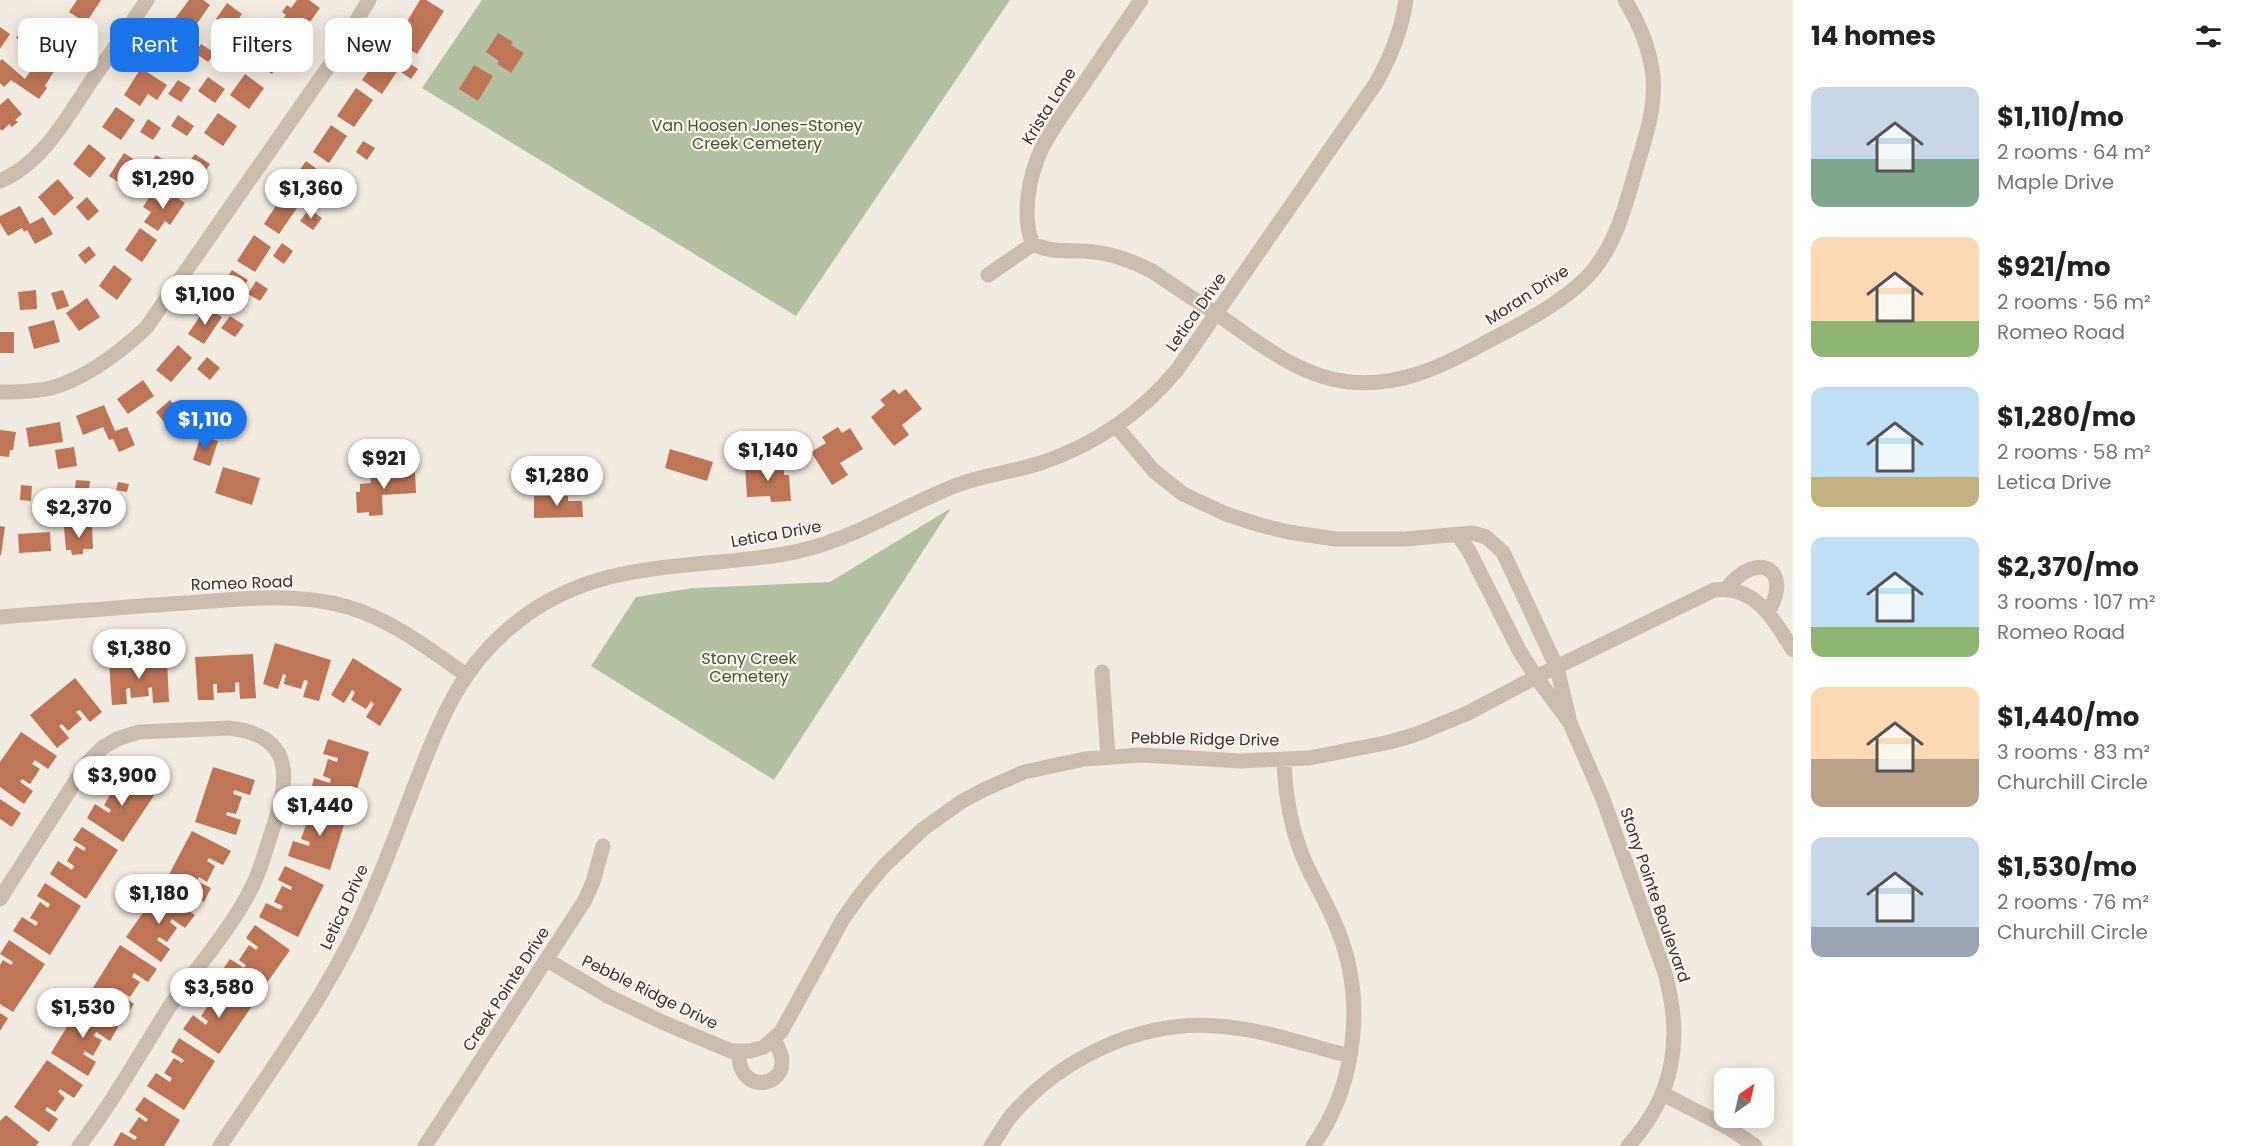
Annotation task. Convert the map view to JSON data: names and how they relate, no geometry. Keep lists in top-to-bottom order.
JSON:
{
  "streets": {
    "street": [
      "Krista Lane",
      "Moran Drive",
      "Letica Drive",
      "Romeo Road",
      "Pebble Ridge Drive",
      "Stony Pointe Boulevard",
      "Creek Pointe Drive"
    ]
  },
  "crossings": [
    ["Krista Lane", "Moran Drive"],
    ["Moran Drive", "Letica Drive"],
    ["Letica Drive", "Romeo Road"],
    ["Letica Drive", "Stony Pointe Boulevard"],
    ["Pebble Ridge Drive", "Stony Pointe Boulevard"],
    ["Pebble Ridge Drive", "Creek Pointe Drive"]
  ],
  "parks": ["Van Hoosen Jones-Stoney Creek Cemetery", "Stony Creek Cemetery"],
  "north": "top right",
  "page": {
    "heading": "14 homes",
    "chip": [
      "Buy",
      "Rent",
      "Filters",
      "New"
    ],
    "list": [
      {
        "name": "$1,110/mo",
        "note": "2 rooms · 64 m² · Maple Drive"
      },
      {
        "name": "$921/mo",
        "note": "2 rooms · 56 m² · Romeo Road"
      },
      {
        "name": "$1,280/mo",
        "note": "2 rooms · 58 m² · Letica Drive"
      },
      {
        "name": "$2,370/mo",
        "note": "3 rooms · 107 m² · Romeo Road"
      },
      {
        "name": "$1,440/mo",
        "note": "3 rooms · 83 m² · Churchill Circle"
      },
      {
        "name": "$1,530/mo",
        "note": "2 rooms · 76 m² · Churchill Circle"
      }
    ],
    "price": [
      "$1,290",
      "$1,360",
      "$1,100",
      "$1,110",
      "$1,140",
      "$921",
      "$1,280",
      "$2,370",
      "$1,380",
      "$3,900",
      "$1,440",
      "$1,180",
      "$3,580",
      "$1,530"
    ]
  }
}
